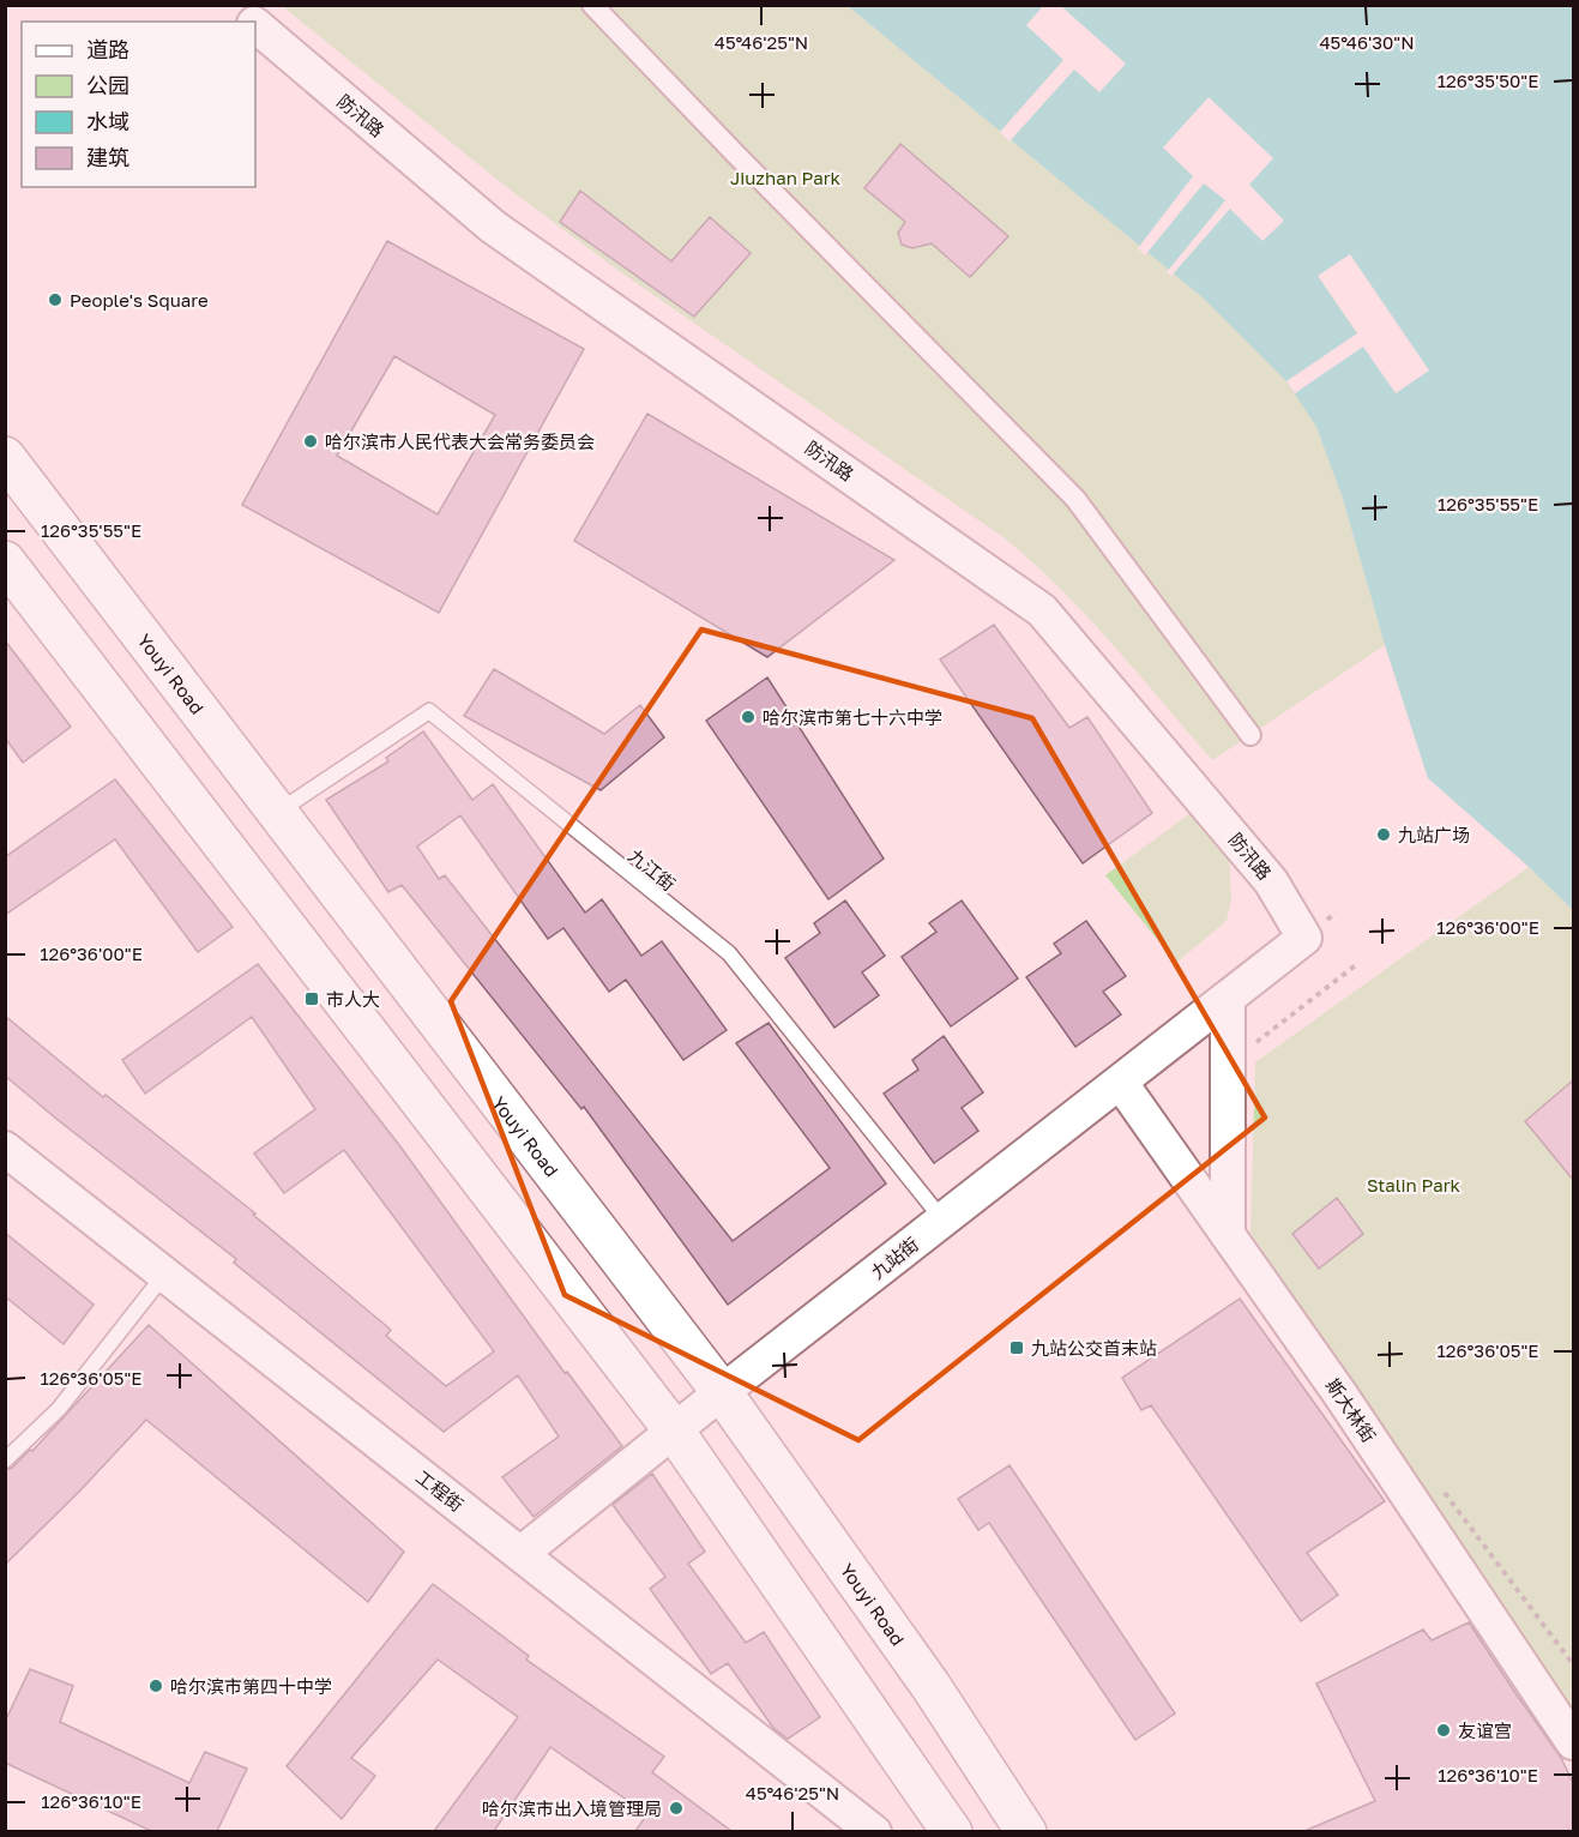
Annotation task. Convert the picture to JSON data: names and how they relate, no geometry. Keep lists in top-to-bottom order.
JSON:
{
  "streets": {
    "highway": ["Youyi Road"],
    "street": [
      "防汛路",
      "九站街",
      "斯大林街",
      "工程街"
    ],
    "lane": ["九江街"]
  },
  "crossings": [
    ["防汛路", "九站街"],
    ["Youyi Road", "九江街"],
    ["Youyi Road", "九站街"],
    ["九江街", "九站街"],
    ["九站街", "斯大林街"],
    ["九站街", "工程街"]
  ],
  "parks": ["Jiuzhan Park", "Stalin Park"],
  "places": {
    "other": [
      "People's Square",
      "哈尔滨市人民代表大会常务委员会",
      "哈尔滨市第七十六中学",
      "九站广场",
      "哈尔滨市第四十中学",
      "友谊宫",
      "哈尔滨市出入境管理局"
    ],
    "transit": ["市人大", "九站公交首末站"]
  },
  "legend": [
    "道路",
    "公园",
    "水域",
    "建筑"
  ],
  "coordinates": [
    "45°46'25\"N",
    "45°46'30\"N",
    "126°35'50\"E",
    "126°35'55\"E",
    "126°36'00\"E",
    "126°36'05\"E",
    "126°36'10\"E"
  ]
}
